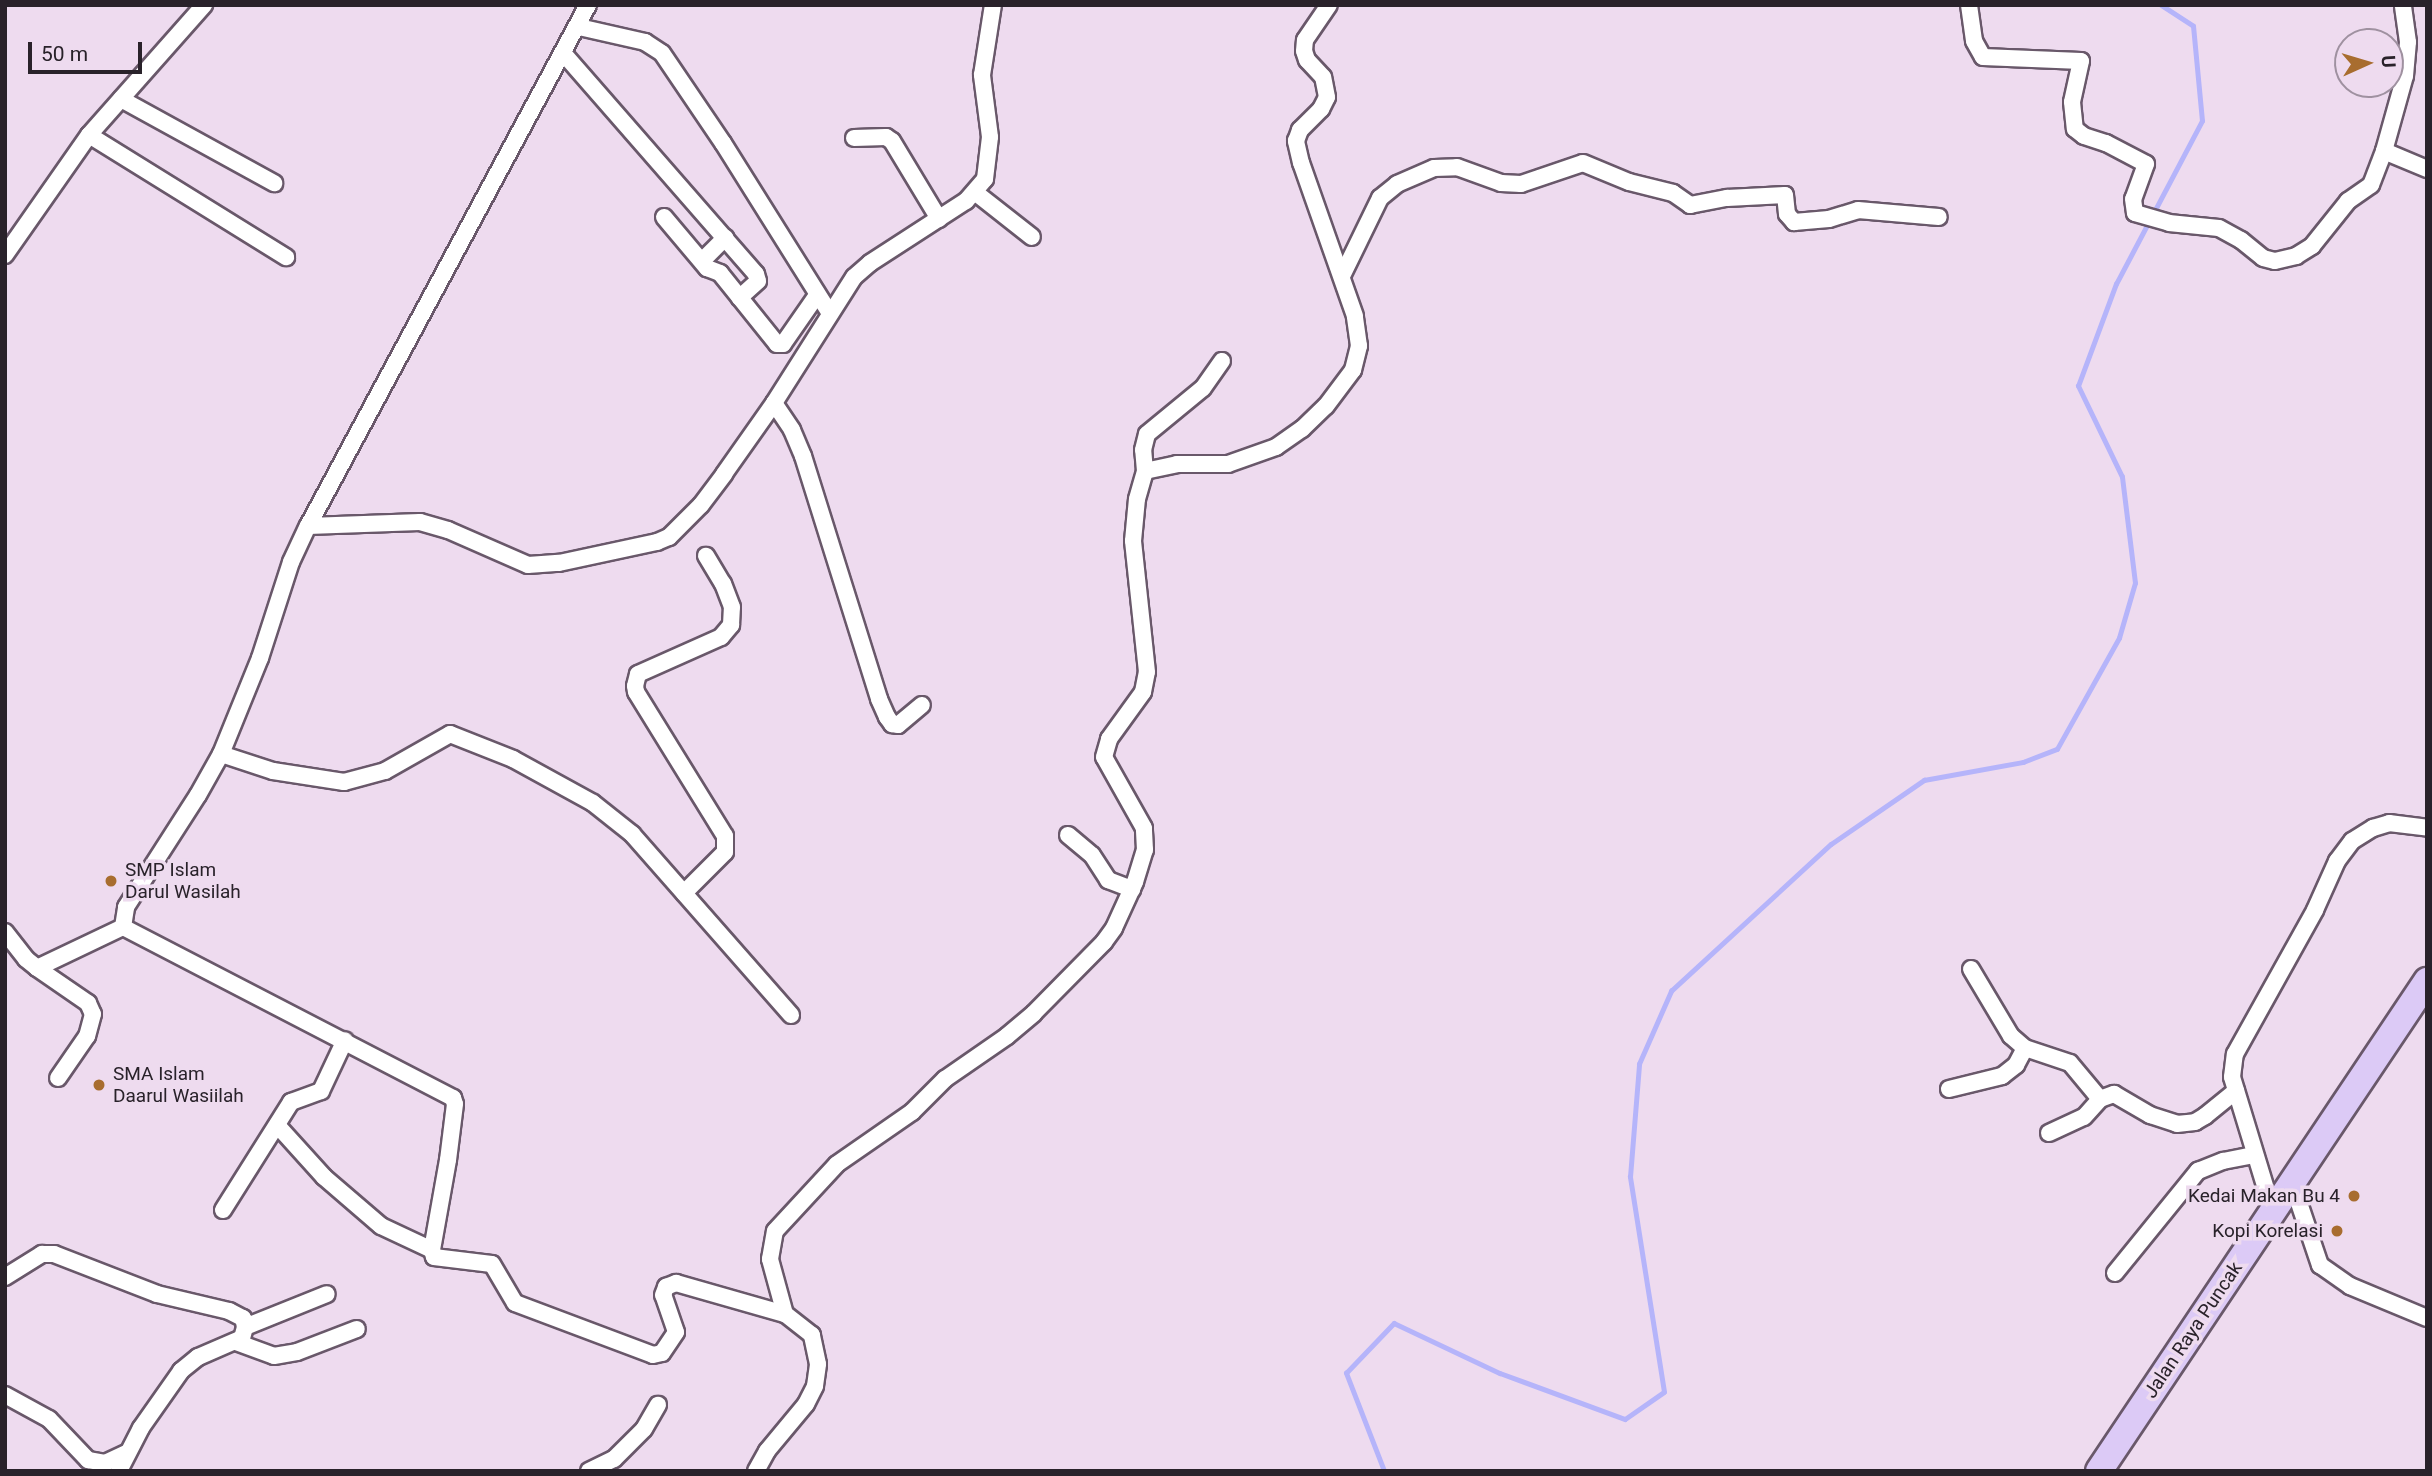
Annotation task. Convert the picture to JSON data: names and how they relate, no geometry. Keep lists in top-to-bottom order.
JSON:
{
  "streets": {
    "highway": ["Jalan Raya Puncak"]
  },
  "places": [
    "SMP Islam Darul Wasilah",
    "SMA Islam Daarul Wasiilah",
    "Kedai Makan Bu 4",
    "Kopi Korelasi"
  ],
  "scale_bar": "50 m",
  "north": "right"
}
